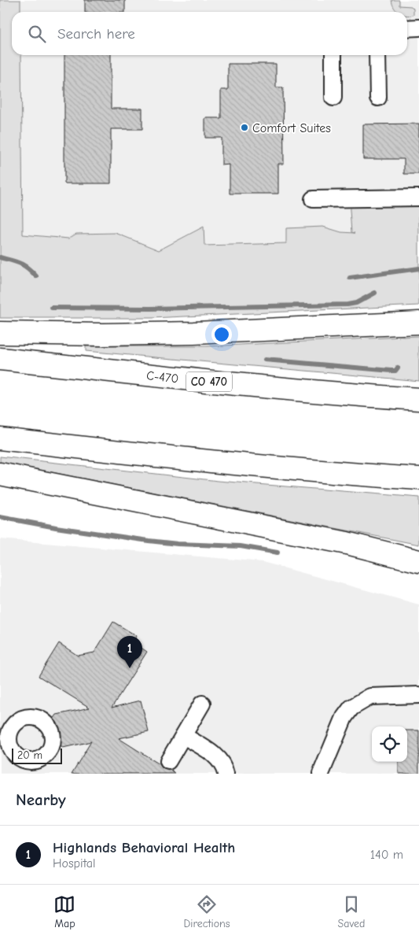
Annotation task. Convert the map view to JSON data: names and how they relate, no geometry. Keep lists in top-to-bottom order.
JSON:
{
  "streets": {
    "highway": ["C-470", "CO 470"]
  },
  "places": ["Comfort Suites"],
  "scale_bar": "20 m",
  "page": {
    "search": "Search here",
    "pins": "1",
    "scale": "20 m",
    "heading": "Nearby",
    "list": [
      {
        "mark": "1",
        "name": "Highlands Behavioral Health",
        "note": "Hospital",
        "value": "140 m"
      }
    ],
    "nav": ["Map", "Directions", "Saved"]
  }
}
